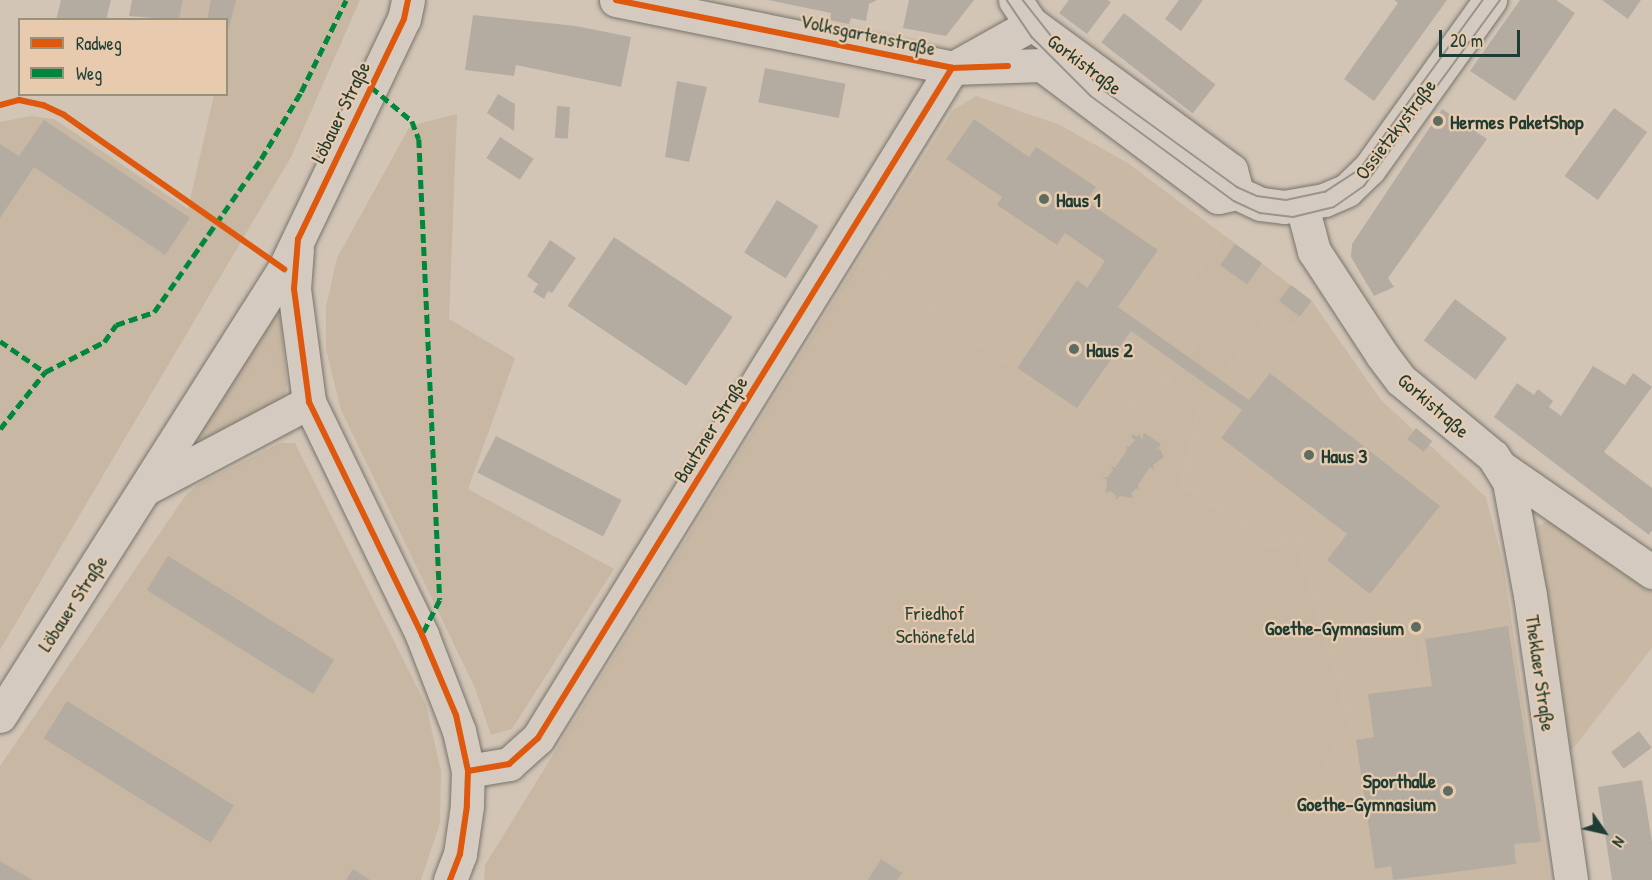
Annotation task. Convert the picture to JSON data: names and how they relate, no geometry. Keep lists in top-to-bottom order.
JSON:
{
  "streets": {
    "street": [
      "Volksgartenstraße",
      "Gorkistraße",
      "Löbauer Straße",
      "Ossietzkystraße",
      "Bautzner Straße",
      "Theklaer Straße"
    ]
  },
  "crossings": [
    ["Volksgartenstraße", "Gorkistraße"],
    ["Volksgartenstraße", "Bautzner Straße"],
    ["Gorkistraße", "Ossietzkystraße"],
    ["Gorkistraße", "Theklaer Straße"]
  ],
  "parks": ["Friedhof Schönefeld"],
  "places": [
    "Hermes PaketShop",
    "Haus 1",
    "Haus 2",
    "Haus 3",
    "Goethe-Gymnasium",
    "Sporthalle Goethe-Gymnasium"
  ],
  "legend": ["Radweg", "Weg"],
  "scale_bar": "20 m",
  "north": "bottom right"
}
